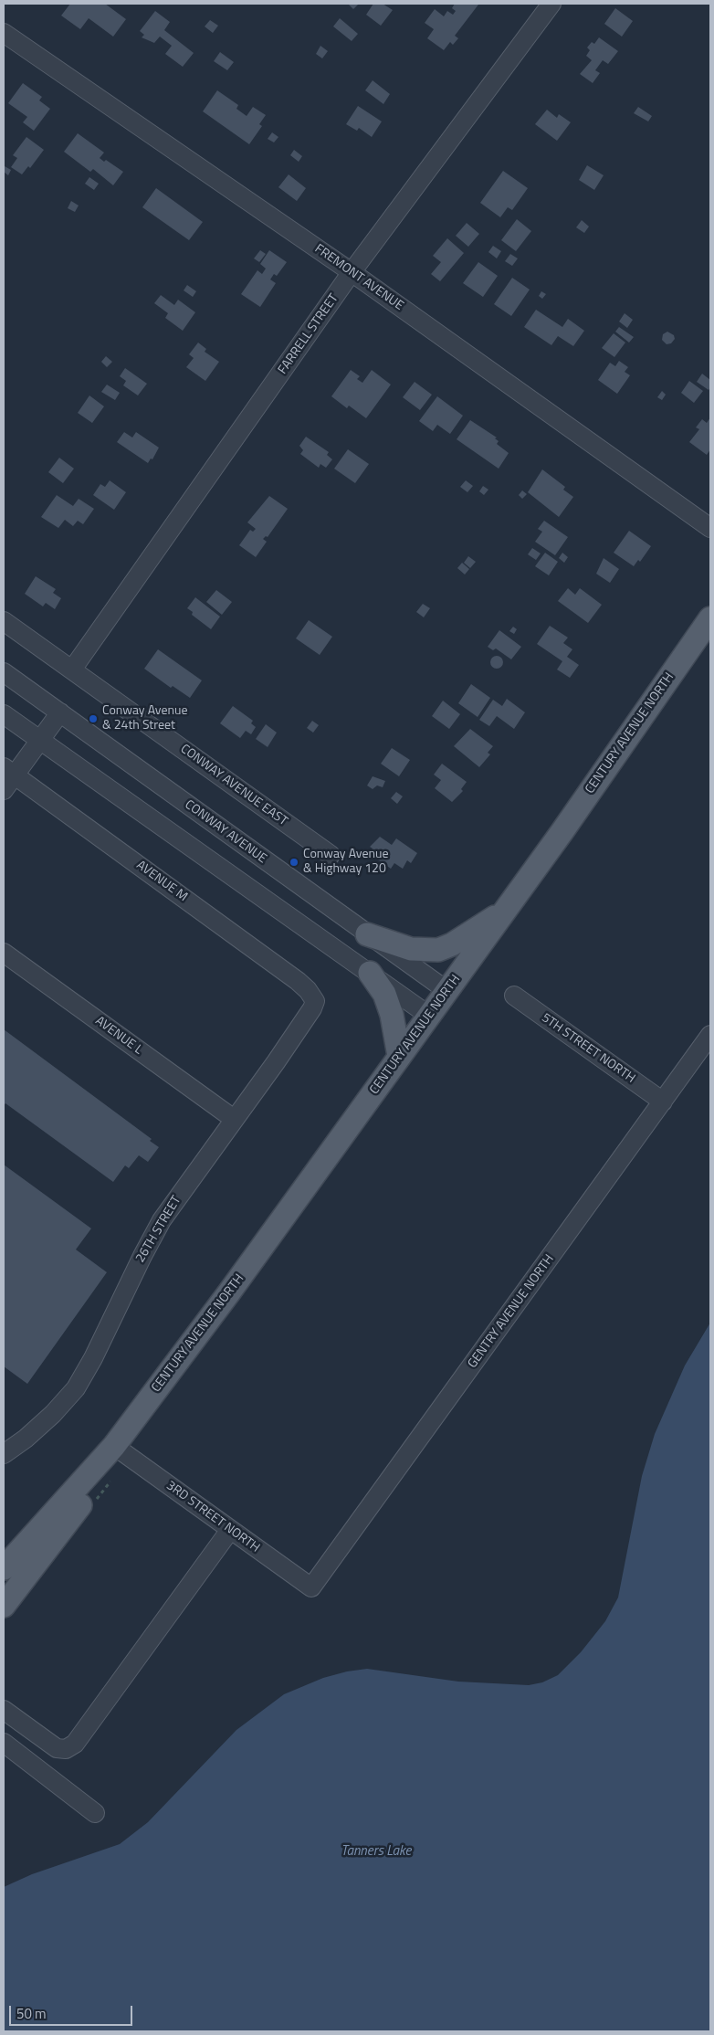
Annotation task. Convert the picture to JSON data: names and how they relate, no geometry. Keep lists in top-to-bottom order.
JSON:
{
  "streets": {
    "main road": ["CENTURY AVENUE NORTH"],
    "street": [
      "FREMONT AVENUE",
      "FARRELL STREET",
      "CONWAY AVENUE EAST",
      "CONWAY AVENUE",
      "AVENUE M",
      "AVENUE L",
      "5TH STREET NORTH",
      "26TH STREET",
      "GENTRY AVENUE NORTH",
      "3RD STREET NORTH"
    ]
  },
  "crossings": [
    ["FREMONT AVENUE", "FARRELL STREET"],
    ["FARRELL STREET", "CONWAY AVENUE EAST"],
    ["CENTURY AVENUE NORTH", "CONWAY AVENUE"],
    ["CENTURY AVENUE NORTH", "3RD STREET NORTH"],
    ["AVENUE M", "26TH STREET"],
    ["AVENUE L", "26TH STREET"],
    ["5TH STREET NORTH", "GENTRY AVENUE NORTH"],
    ["GENTRY AVENUE NORTH", "3RD STREET NORTH"]
  ],
  "water": ["Tanners Lake"],
  "places": ["Conway Avenue & 24th Street", "Conway Avenue & Highway 120"],
  "scale_bar": "50 m"
}
